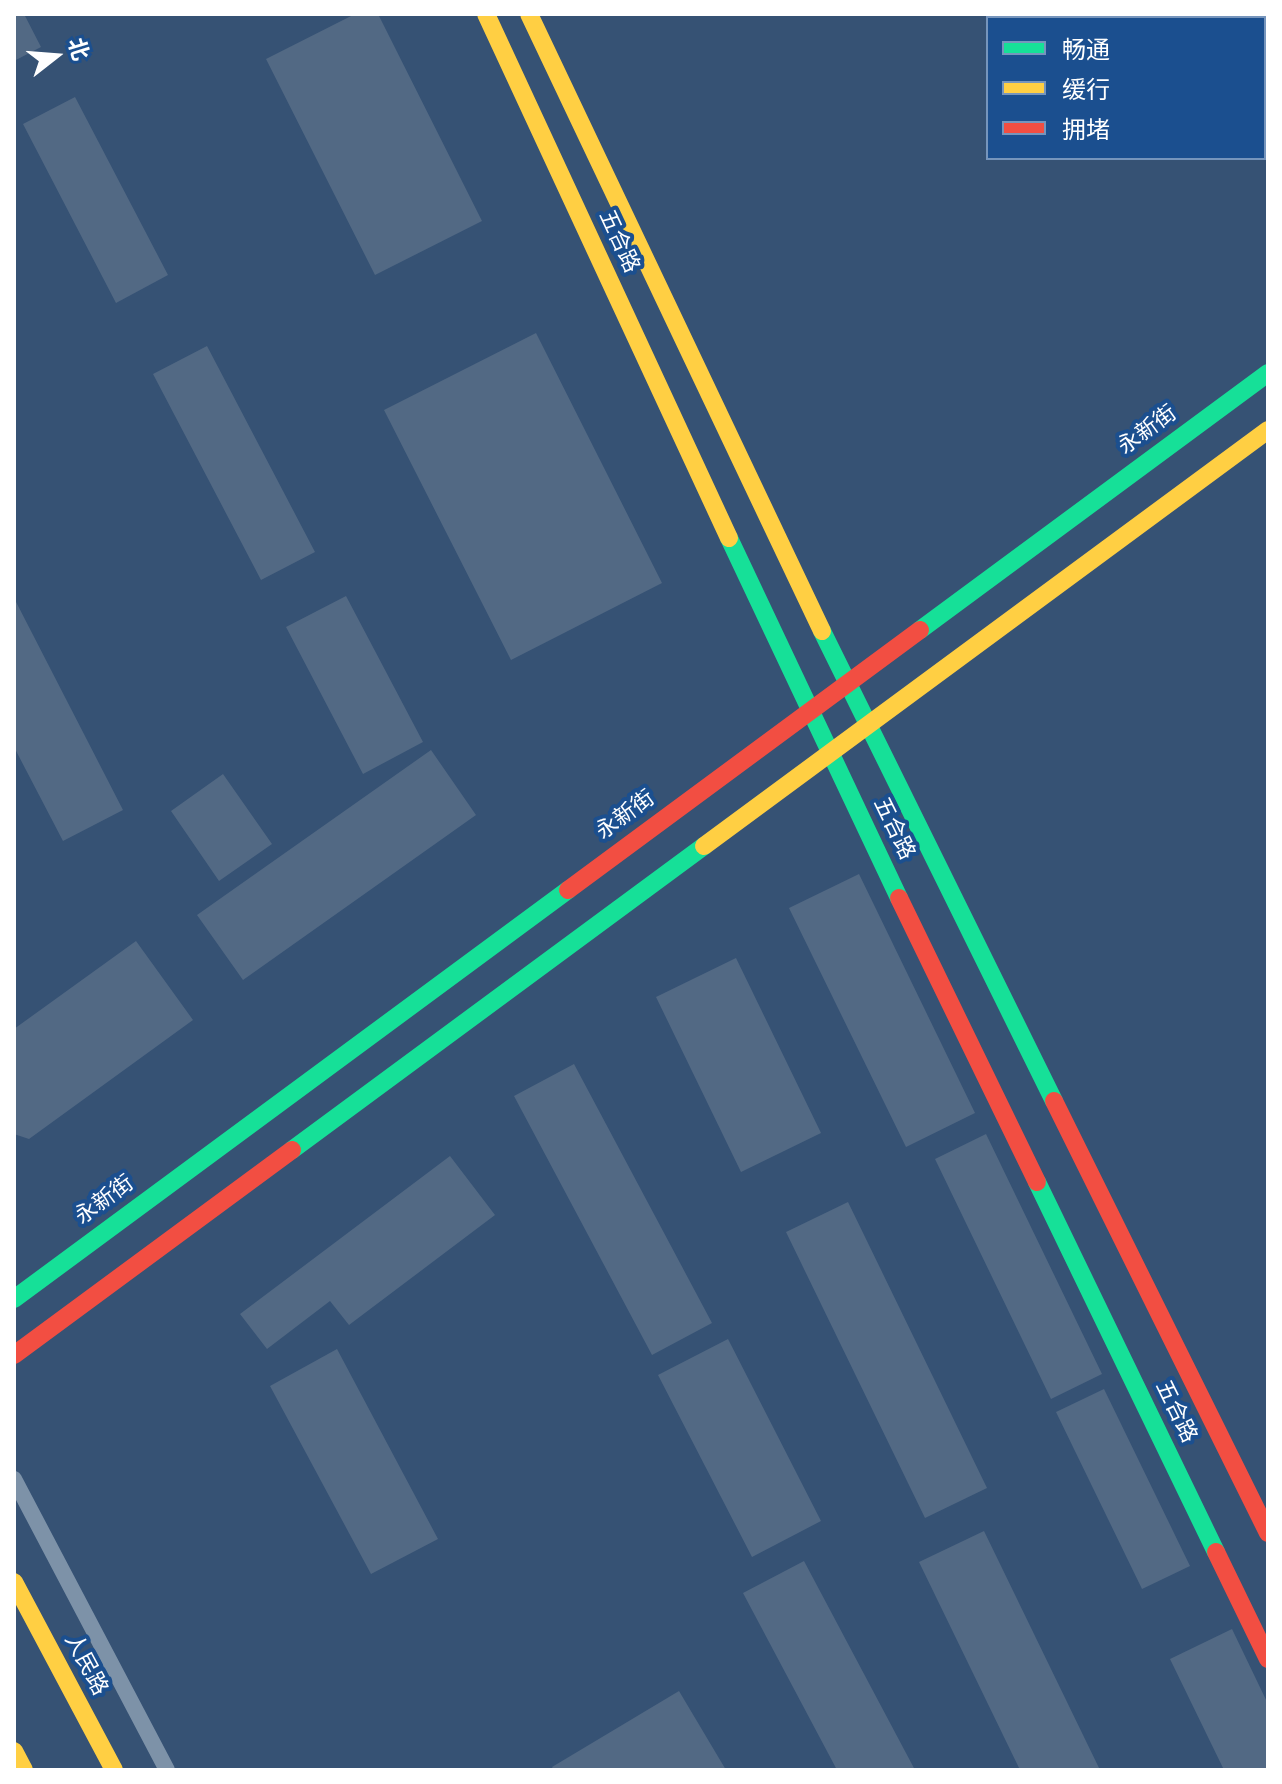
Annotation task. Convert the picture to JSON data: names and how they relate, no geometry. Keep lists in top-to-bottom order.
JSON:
{
  "streets": {
    "street": ["五合路", "永新街", "人民路"]
  },
  "crossings": [
    ["五合路", "永新街"]
  ],
  "legend": ["畅通", "缓行", "拥堵"],
  "north": "right"
}
